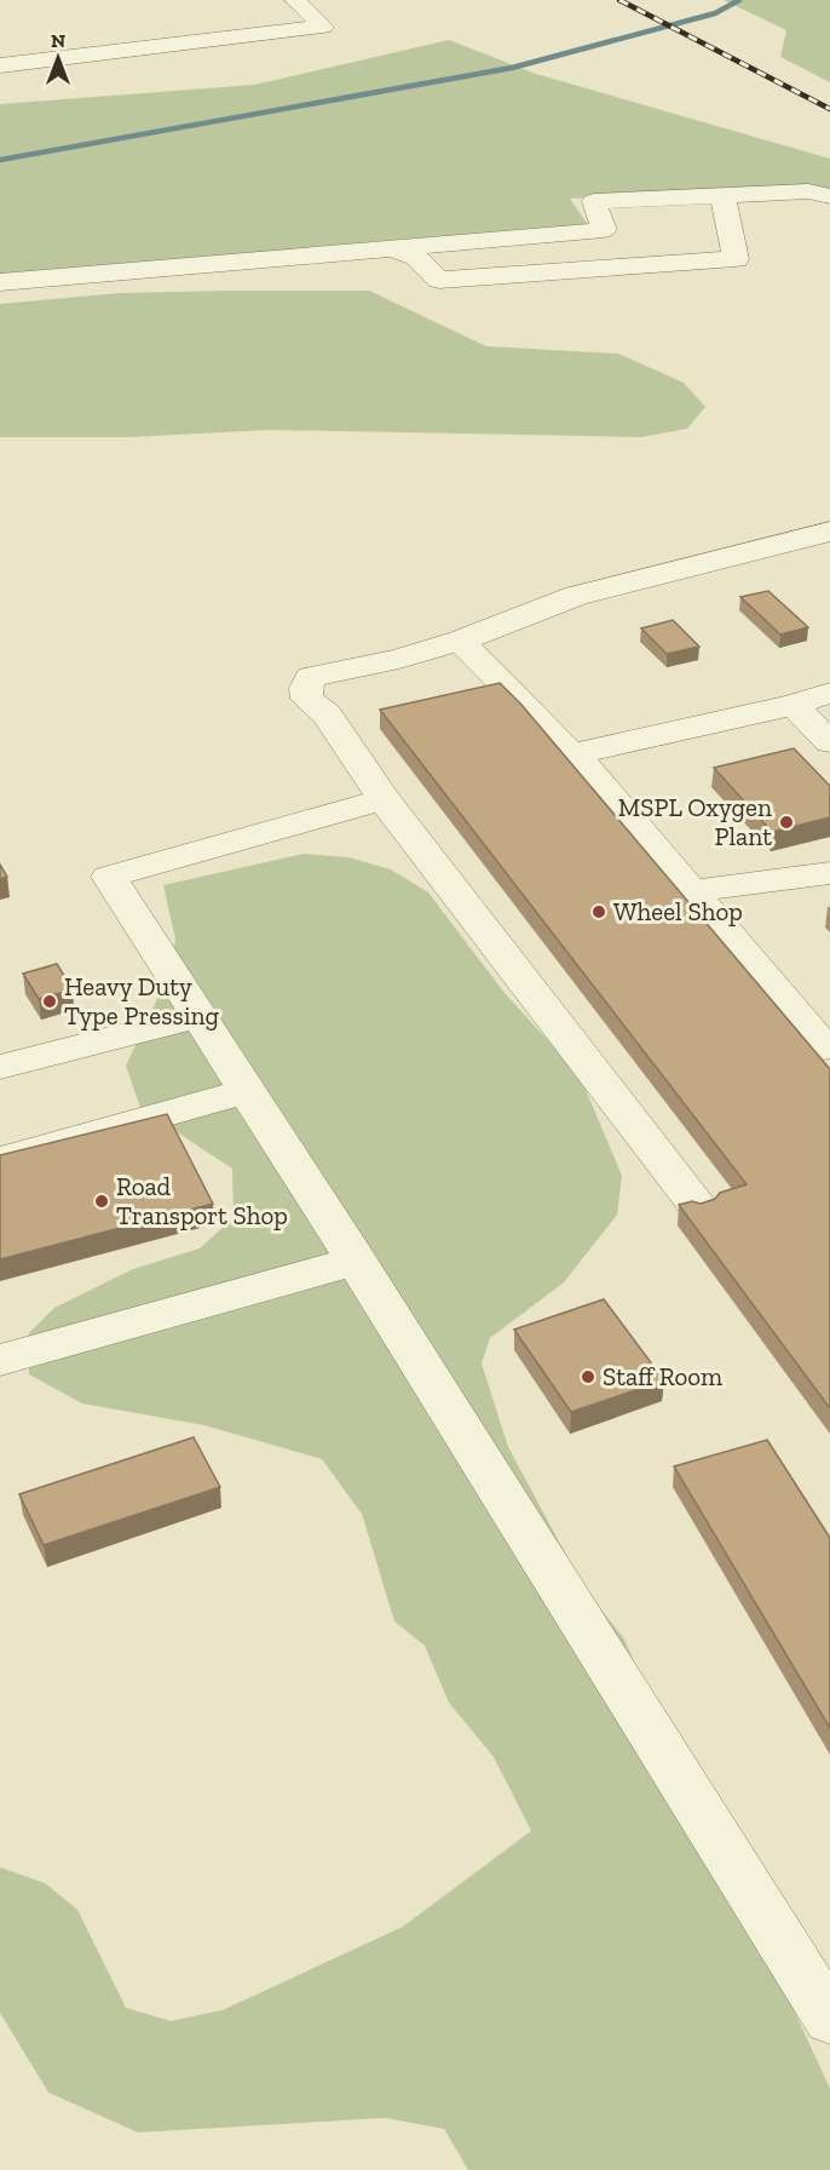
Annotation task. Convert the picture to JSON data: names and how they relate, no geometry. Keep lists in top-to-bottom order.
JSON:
{
  "places": [
    "MSPL Oxygen Plant",
    "Wheel Shop",
    "Heavy Duty Type Pressing",
    "Road Transport Shop",
    "Staff Room"
  ],
  "north": "top"
}
